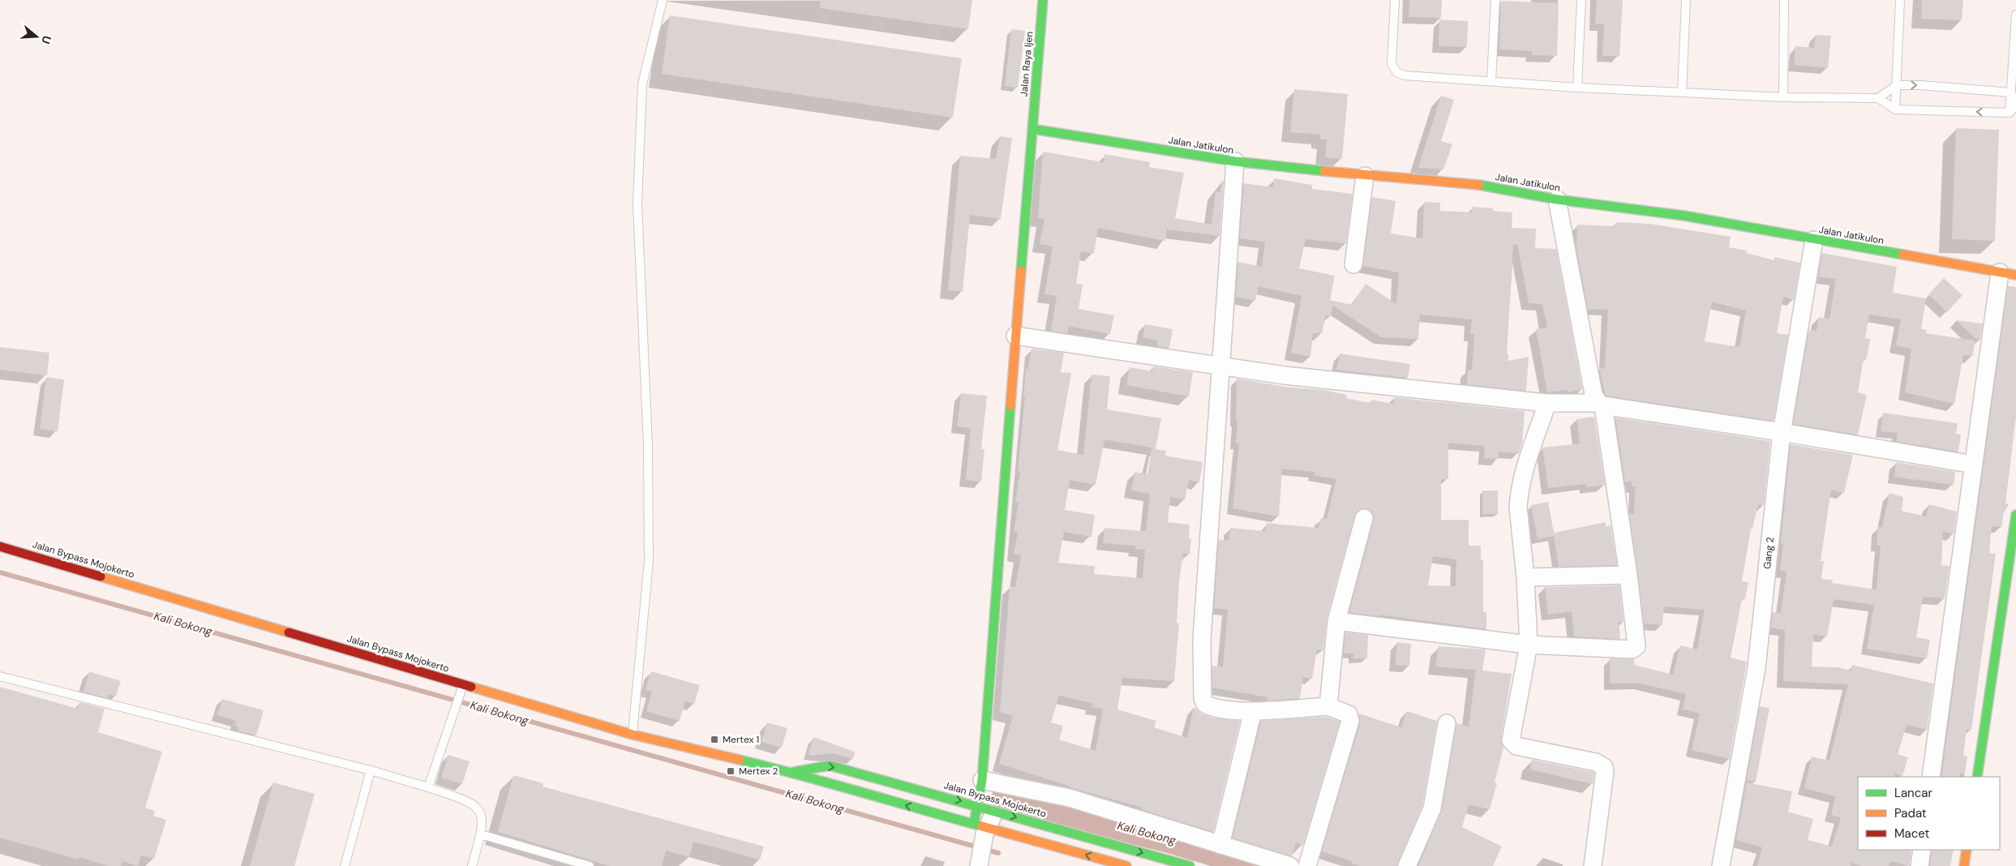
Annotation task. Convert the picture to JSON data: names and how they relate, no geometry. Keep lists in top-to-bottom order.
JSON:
{
  "streets": {
    "main road": ["Jalan Raya Ijen", "Jalan Jatikulon", "Jalan Bypass Mojokerto"],
    "street": ["Gang 2"]
  },
  "crossings": [
    ["Jalan Raya Ijen", "Jalan Jatikulon"],
    ["Jalan Raya Ijen", "Jalan Bypass Mojokerto"],
    ["Jalan Jatikulon", "Gang 2"]
  ],
  "water": ["Kali Bokong"],
  "places": {
    "transit": ["Mertex 1", "Mertex 2"]
  },
  "legend": ["Lancar", "Padat", "Macet"],
  "north": "right"
}
